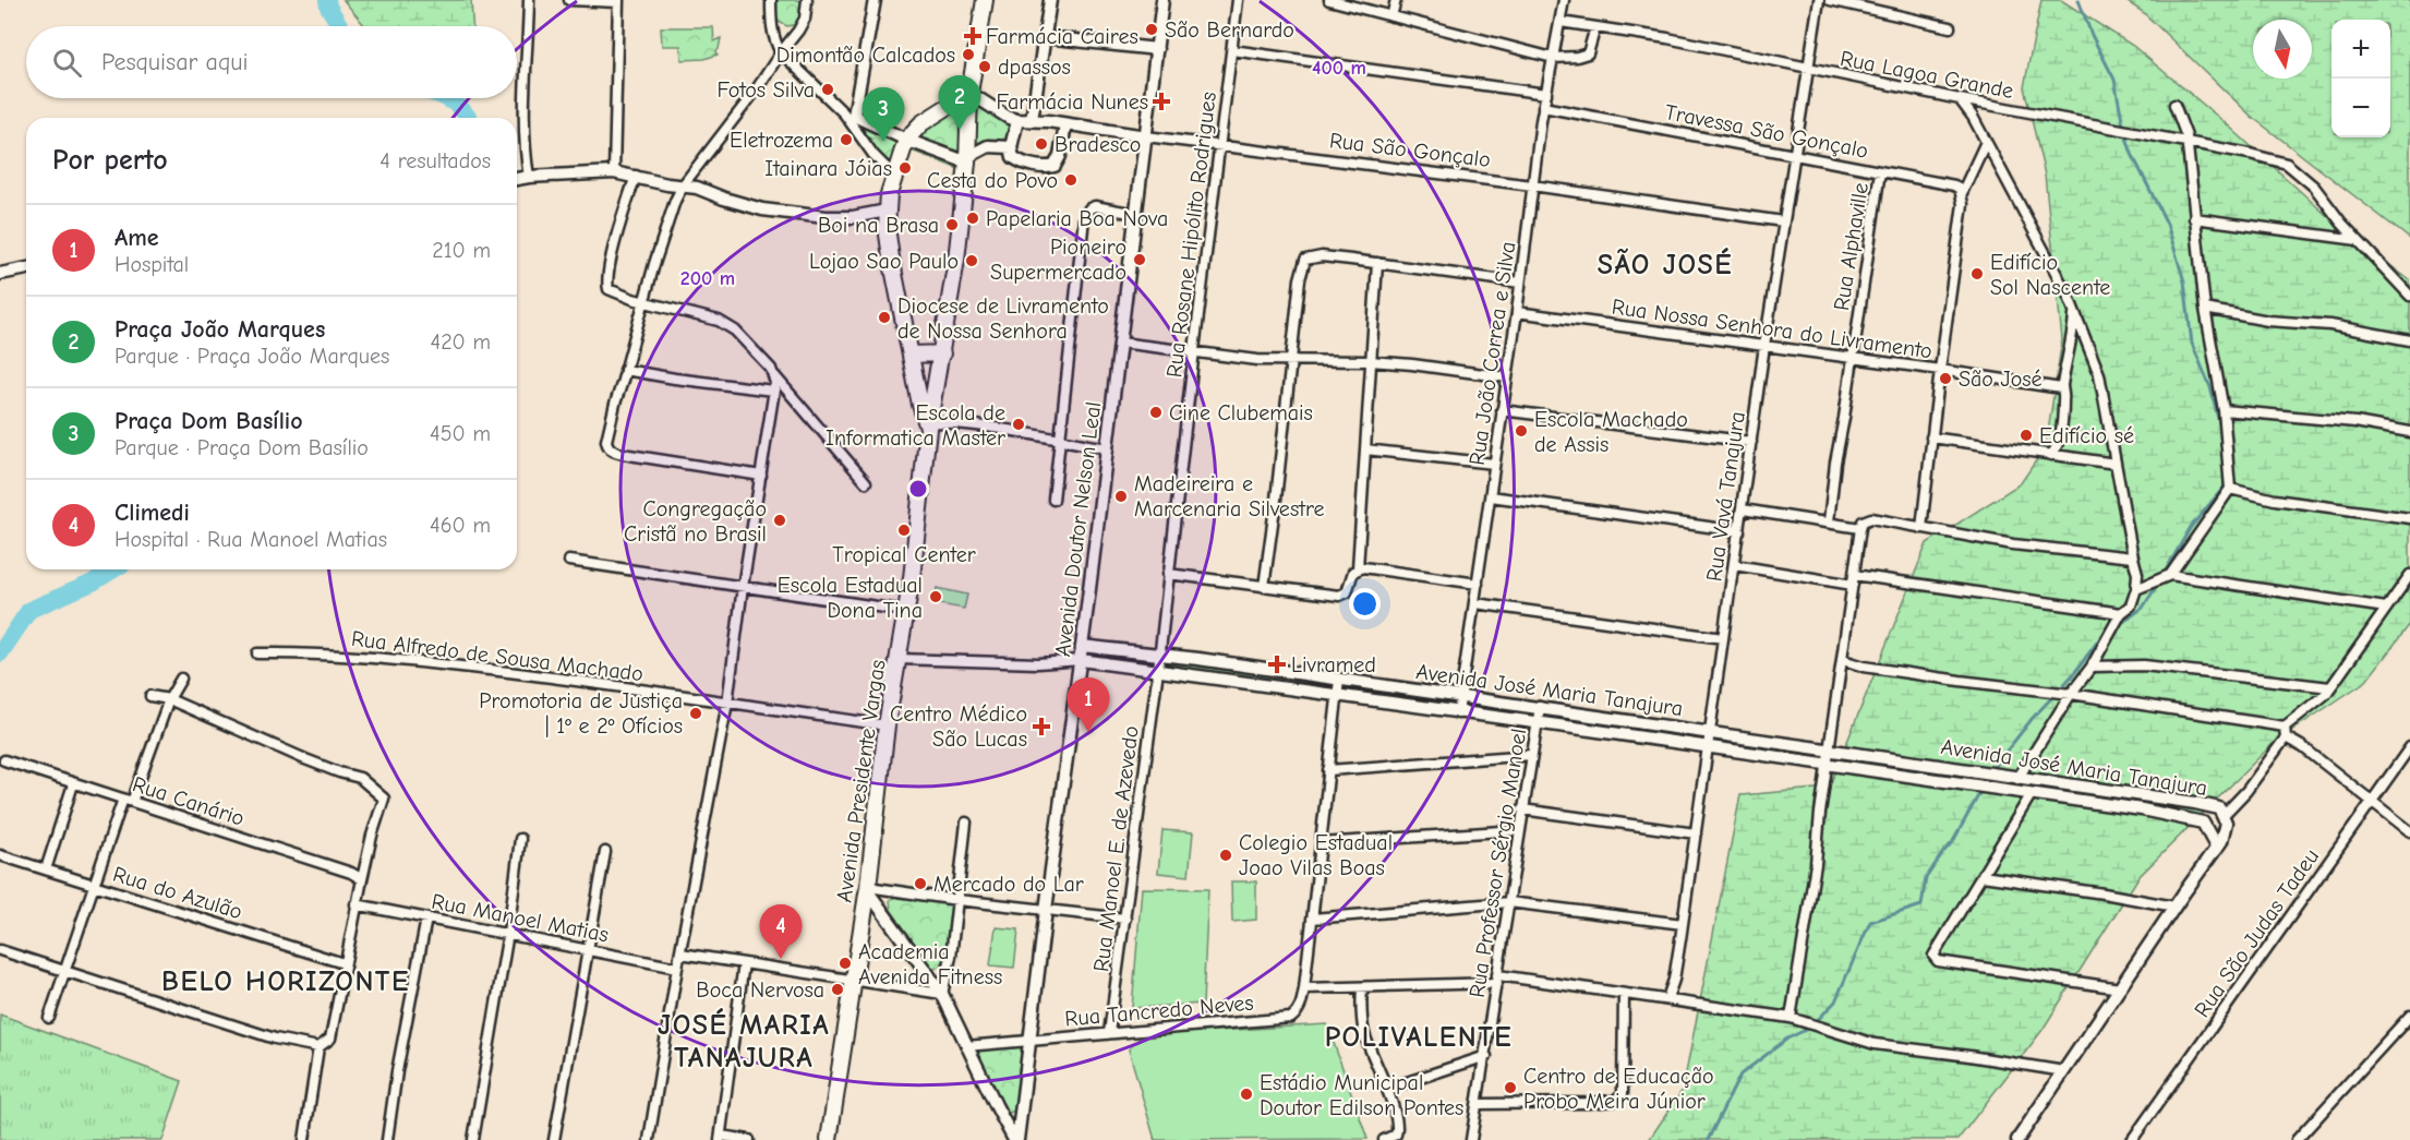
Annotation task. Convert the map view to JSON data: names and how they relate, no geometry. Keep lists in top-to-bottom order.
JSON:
{
  "streets": {
    "main road": ["Avenida Presidente Vargas"],
    "street": [
      "Rua Lagoa Grande",
      "Travessa São Gonçalo",
      "Rua São Gonçalo",
      "Rua Rosane Hipólito Rodrigues",
      "Rua Alphaville",
      "Rua Nossa Senhora do Livramento",
      "Rua João Correa e Silva",
      "Rua Vavá Tanajura",
      "Avenida Doutor Nelson Leal",
      "Rua Alfredo de Sousa Machado",
      "Avenida José Maria Tanajura",
      "Rua Canário",
      "Rua Manoel E. de Azevedo",
      "Rua Professor Sérgio Manoel",
      "Rua do Azulão",
      "Rua Manoel Matias",
      "Rua São Judas Tadeu",
      "Rua Tancredo Neves"
    ]
  },
  "crossings": [
    ["Rua Lagoa Grande", "Rua João Correa e Silva"],
    ["Rua Lagoa Grande", "Rua Vavá Tanajura"],
    ["Travessa São Gonçalo", "Rua Alphaville"],
    ["Travessa São Gonçalo", "Rua João Correa e Silva"],
    ["Travessa São Gonçalo", "Rua Vavá Tanajura"],
    ["Rua São Gonçalo", "Rua Rosane Hipólito Rodrigues"],
    ["Rua São Gonçalo", "Rua João Correa e Silva"],
    ["Rua São Gonçalo", "Rua Vavá Tanajura"],
    ["Rua São Gonçalo", "Avenida Doutor Nelson Leal"],
    ["Rua Rosane Hipólito Rodrigues", "Avenida José Maria Tanajura"],
    ["Rua Rosane Hipólito Rodrigues", "Rua Manoel E. de Azevedo"],
    ["Rua Alphaville", "Rua Nossa Senhora do Livramento"],
    ["Rua Nossa Senhora do Livramento", "Rua João Correa e Silva"],
    ["Rua Nossa Senhora do Livramento", "Rua Vavá Tanajura"],
    ["Rua João Correa e Silva", "Avenida José Maria Tanajura"],
    ["Rua Vavá Tanajura", "Avenida José Maria Tanajura"],
    ["Avenida Doutor Nelson Leal", "Avenida José Maria Tanajura"],
    ["Avenida Doutor Nelson Leal", "Rua Tancredo Neves"],
    ["Rua Alfredo de Sousa Machado", "Avenida Presidente Vargas"],
    ["Avenida José Maria Tanajura", "Rua Manoel E. de Azevedo"],
    ["Avenida José Maria Tanajura", "Rua Professor Sérgio Manoel"],
    ["Rua Manoel E. de Azevedo", "Rua Tancredo Neves"]
  ],
  "districts": [
    "SÃO JOSÉ",
    "BELO HORIZONTE",
    "JOSÉ MARIA TANAJURA",
    "POLIVALENTE"
  ],
  "places": {
    "other": [
      "São Bernardo",
      "Dimontão Calcados",
      "dpassos",
      "Fotos Silva",
      "Eletrozema",
      "Bradesco",
      "Itainara Jóias",
      "Cesta do Povo",
      "Papelaria Boa Nova",
      "Boi na Brasa",
      "Pioneiro Supermercado",
      "Lojao Sao Paulo",
      "Edifício Sol Nascente",
      "Diocese de Livramento de Nossa Senhora",
      "São José",
      "Cine Clubemais",
      "Escola de Informatica Master",
      "Escola Machado de Assis",
      "Edifício sé",
      "Madeireira e Marcenaria Silvestre",
      "Congregação Cristã no Brasil",
      "Tropical Center",
      "Escola Estadual Dona Tina",
      "Promotoria de Justiça | 1º e 2º Ofícios",
      "Colegio Estadual Joao Vilas Boas",
      "Mercado do Lar",
      "Academia Avenida Fitness",
      "Boca Nervosa",
      "Centro de Educação Probo Meira Júnior",
      "Estádio Municipal Doutor Edilson Pontes"
    ],
    "health": [
      "Farmácia Caires",
      "Farmácia Nunes",
      "Livramed",
      "Centro Médico São Lucas"
    ]
  },
  "north": "bottom",
  "page": {
    "map_buttons": ["+", "−"],
    "search": "Pesquisar aqui",
    "pins": [
      "2",
      "3",
      "1",
      "4"
    ],
    "heading": ["Por perto", "4 resultados"],
    "list": [
      {
        "mark": "1",
        "name": "Ame",
        "note": "Hospital",
        "value": "210 m"
      },
      {
        "mark": "2",
        "name": "Praça João Marques",
        "note": "Parque · Praça João Marques",
        "value": "420 m"
      },
      {
        "mark": "3",
        "name": "Praça Dom Basílio",
        "note": "Parque · Praça Dom Basílio",
        "value": "450 m"
      },
      {
        "mark": "4",
        "name": "Climedi",
        "note": "Hospital · Rua Manoel Matias",
        "value": "460 m"
      }
    ]
  },
  "rings": ["400 m", "200 m"]
}
